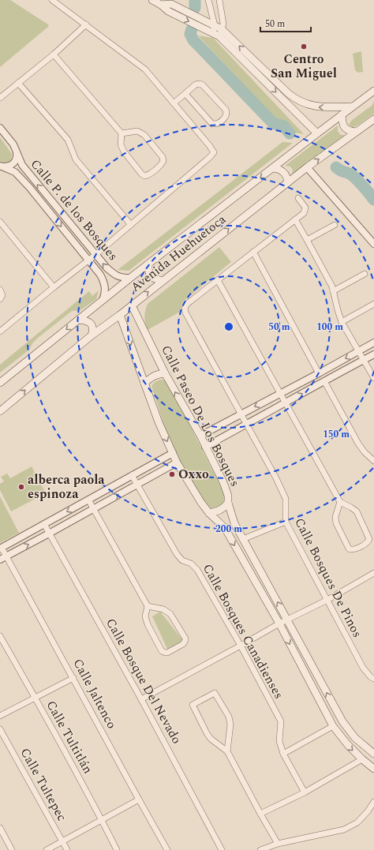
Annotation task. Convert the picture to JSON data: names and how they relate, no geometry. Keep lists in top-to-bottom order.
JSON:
{
  "streets": {
    "main road": ["Avenida Huehuetoca", "Calle Paseo De Los Bosques"],
    "street": [
      "Calle P. de los Bosques",
      "Calle Bosques De Pinos",
      "Calle Bosques Canadienses",
      "Calle Bosque Del Nevado",
      "Calle Jaltenco",
      "Calle Tultitlán",
      "Calle Tultepec"
    ]
  },
  "crossings": [
    ["Calle P. de los Bosques", "Avenida Huehuetoca"],
    ["Avenida Huehuetoca", "Calle Paseo De Los Bosques"]
  ],
  "places": ["Centro San Miguel", "Oxxo", "alberca paola espinoza"],
  "scale_bar": "50 m",
  "rings": [
    "50 m",
    "100 m",
    "150 m",
    "200 m"
  ]
}
